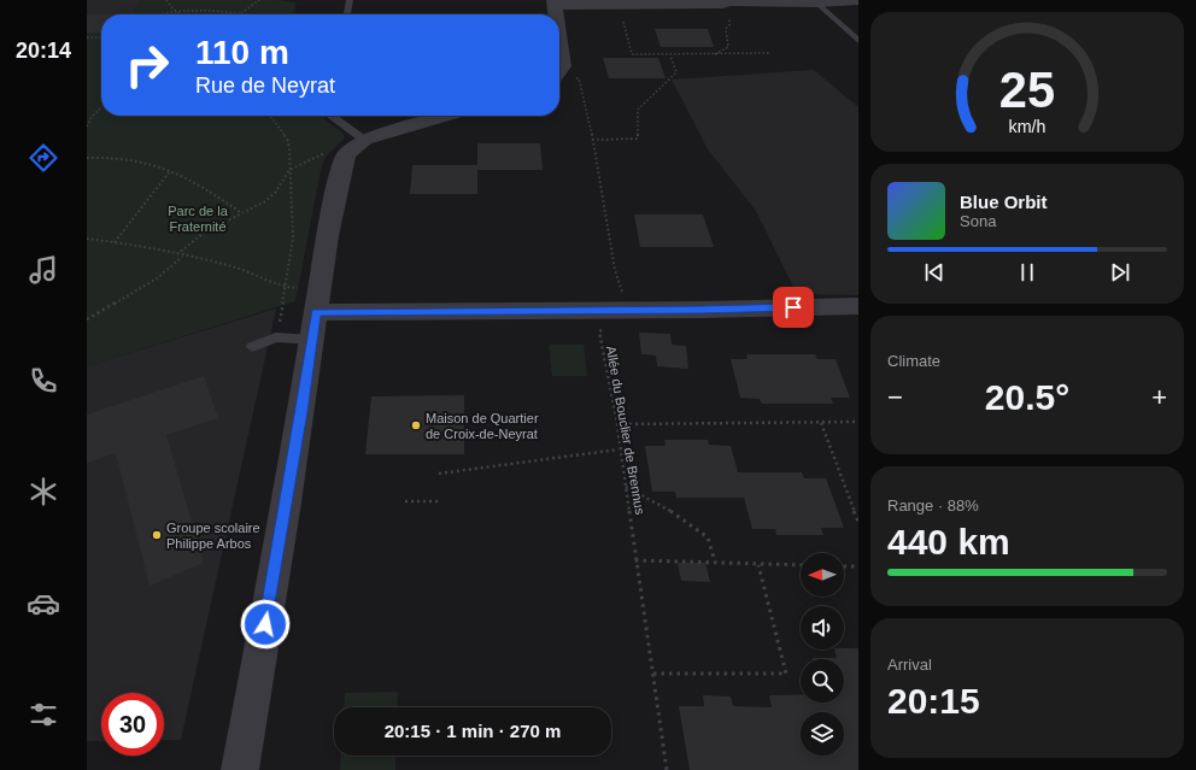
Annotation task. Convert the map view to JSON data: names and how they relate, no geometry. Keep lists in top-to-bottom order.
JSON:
{
  "streets": {
    "path": ["Allée du Bouclier de Brennus"]
  },
  "parks": ["Parc de la Fraternité"],
  "places": ["Maison de Quartier de Croix-de-Neyrat", "Groupe scolaire Philippe Arbos"],
  "north": "left",
  "page": {
    "tabs": "20:14",
    "turn": ["110 m", "Rue de Neyrat"],
    "song": ["Blue Orbit", "Sona"],
    "tile": [
      "Climate",
      ["Range · 88%", "440 km"],
      ["Arrival", "20:15"]
    ],
    "heat": ["−", "20.5°", "+"],
    "limit": "30",
    "trip": "20:15 · 1 min · 270 m",
    "gauge": ["25", "km/h"]
  }
}
